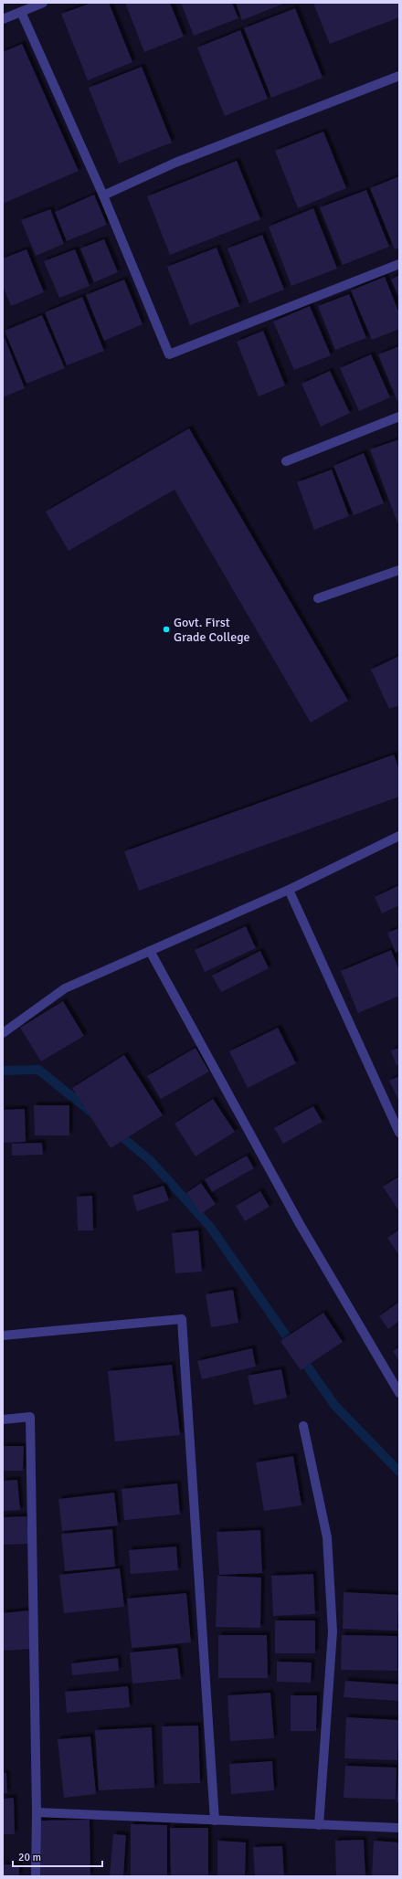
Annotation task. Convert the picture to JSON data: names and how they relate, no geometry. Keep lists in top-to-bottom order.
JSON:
{
  "places": ["Govt. First Grade College"],
  "scale_bar": "20 m"
}
